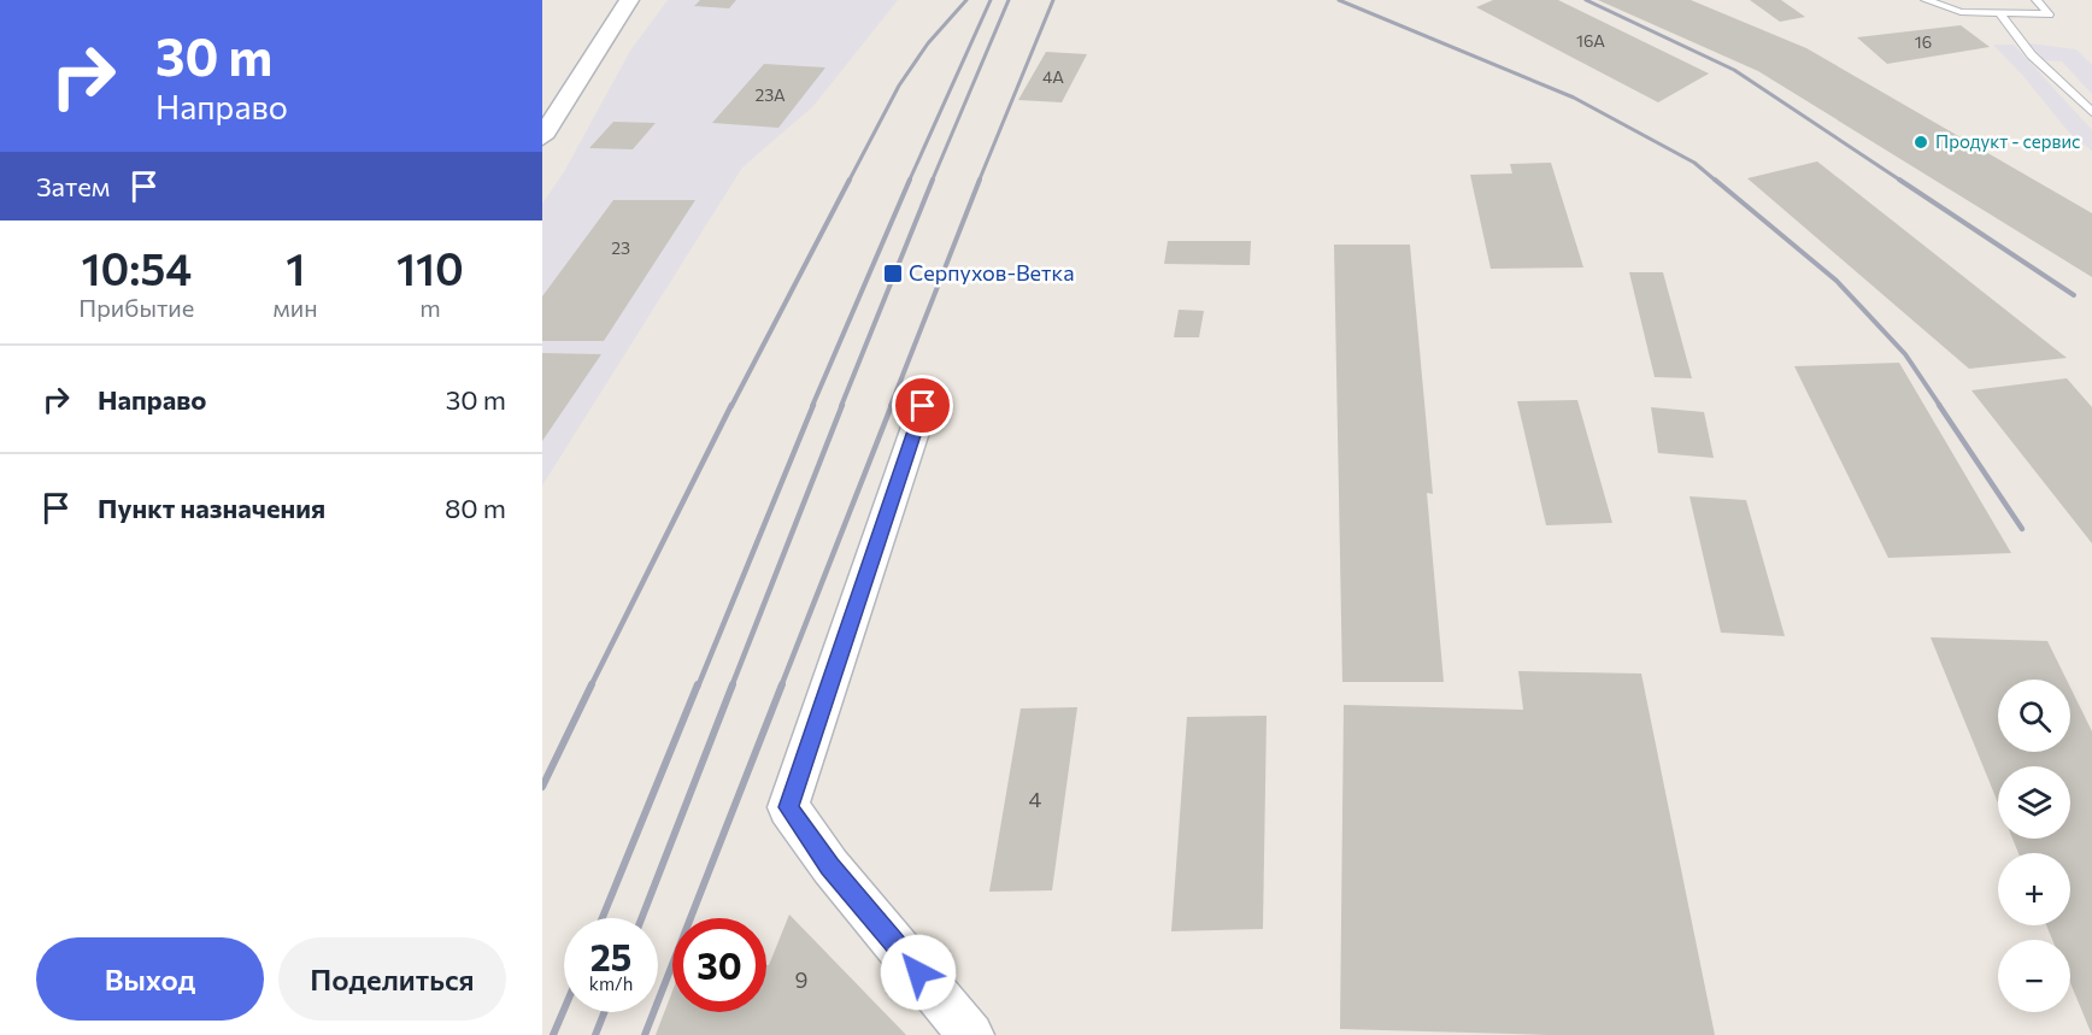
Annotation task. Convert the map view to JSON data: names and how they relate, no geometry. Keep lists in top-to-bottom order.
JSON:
{
  "places": {
    "other": ["Продукт - сервис"],
    "transit": ["Серпухов-Ветка"]
  },
  "house_numbers": [
    "16А",
    "16",
    "4А",
    "23А",
    "23",
    "4",
    "9"
  ],
  "page": {
    "turn": ["30 m", "Направо"],
    "then": "Затем",
    "eta": [
      "10:54",
      "Прибытие",
      "1",
      "мин",
      "110",
      "m"
    ],
    "list": [
      {
        "name": "Направо",
        "value": "30 m"
      },
      {
        "name": "Пункт назначения",
        "value": "80 m"
      }
    ],
    "map_buttons": ["+", "−"],
    "speed": "25 km/h",
    "limit": "30",
    "buttons": ["Выход", "Поделиться"]
  }
}
